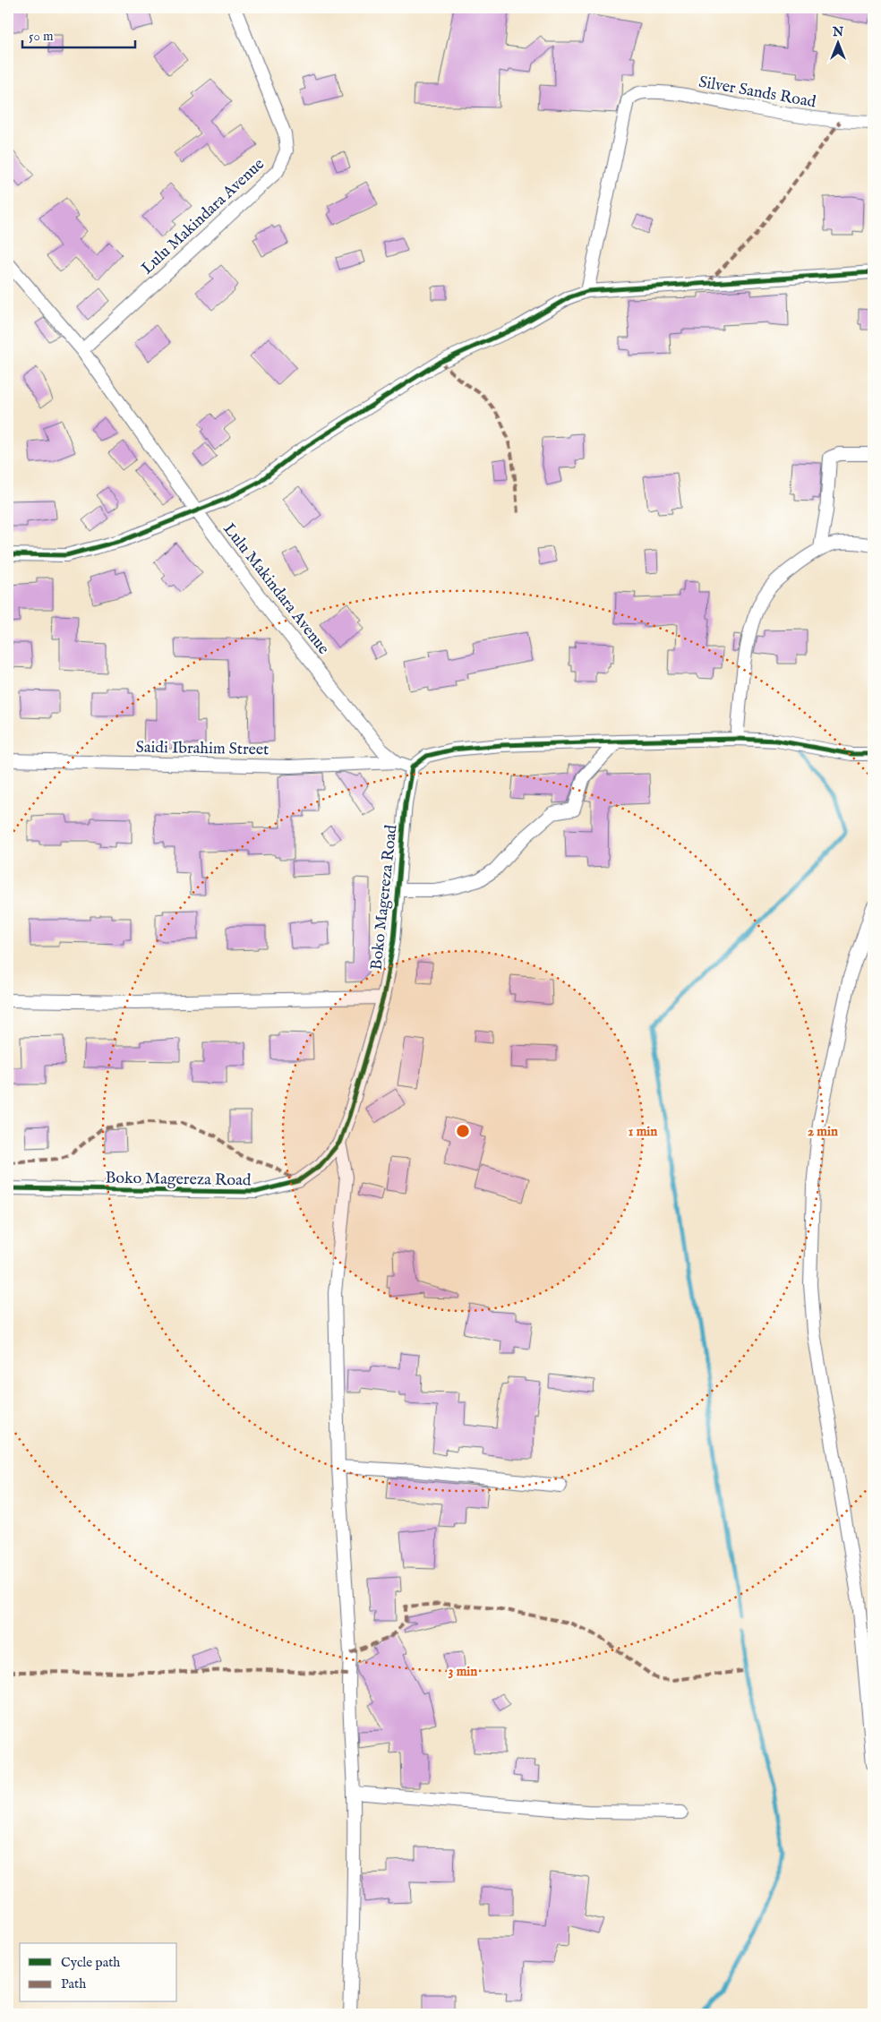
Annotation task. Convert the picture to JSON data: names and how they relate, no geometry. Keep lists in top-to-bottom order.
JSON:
{
  "streets": {
    "street": [
      "Silver Sands Road",
      "Lulu Makindara Avenue",
      "Saidi Ibrahim Street",
      "Boko Magereza Road"
    ]
  },
  "crossings": [
    ["Lulu Makindara Avenue", "Saidi Ibrahim Street"],
    ["Lulu Makindara Avenue", "Boko Magereza Road"]
  ],
  "legend": ["Cycle path", "Path"],
  "scale_bar": "50 m",
  "north": "top",
  "rings": ["1 min", "2 min", "3 min"]
}
